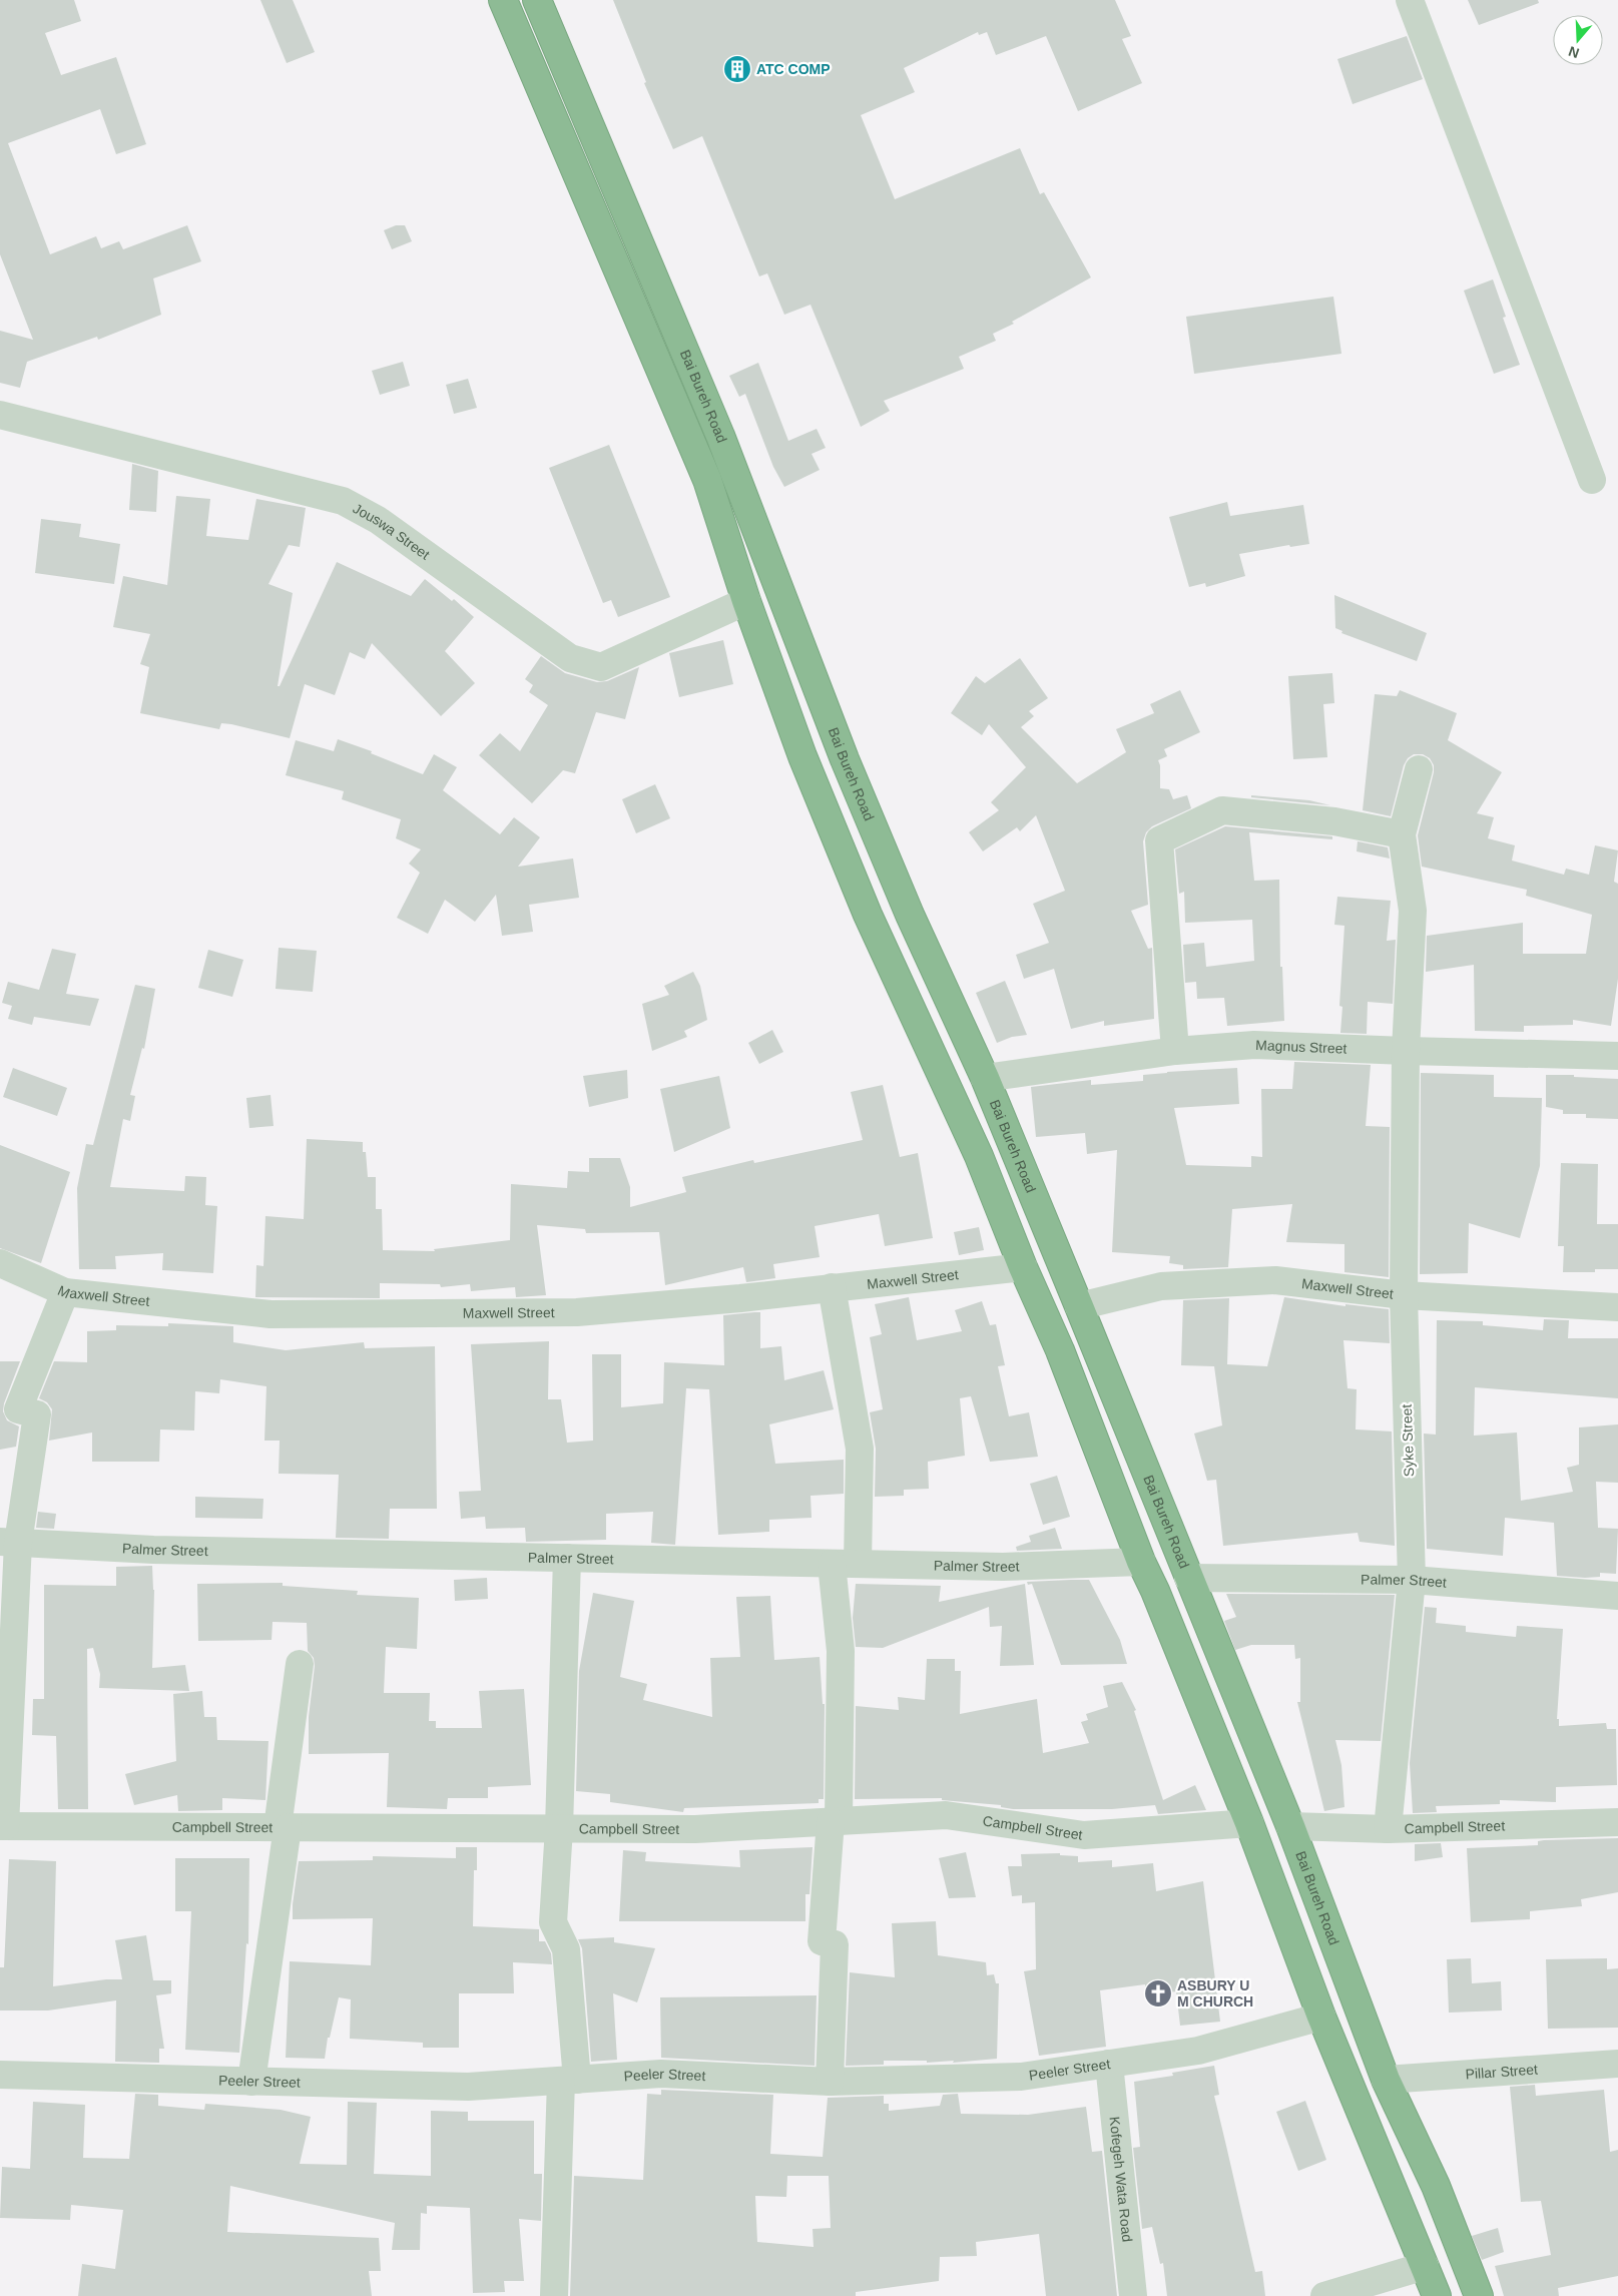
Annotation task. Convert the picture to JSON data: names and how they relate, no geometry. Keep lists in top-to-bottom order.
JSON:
{
  "streets": {
    "highway": ["Bai Bureh Road"],
    "street": [
      "Jouswa Street",
      "Magnus Street",
      "Maxwell Street",
      "Syke Street",
      "Palmer Street",
      "Campbell Street",
      "Peeler Street",
      "Pillar Street",
      "Kofegeh Wata Road"
    ]
  },
  "crossings": [
    ["Bai Bureh Road", "Jouswa Street"],
    ["Bai Bureh Road", "Magnus Street"],
    ["Bai Bureh Road", "Maxwell Street"],
    ["Bai Bureh Road", "Palmer Street"],
    ["Bai Bureh Road", "Campbell Street"],
    ["Bai Bureh Road", "Peeler Street"],
    ["Bai Bureh Road", "Pillar Street"],
    ["Magnus Street", "Syke Street"],
    ["Maxwell Street", "Syke Street"],
    ["Syke Street", "Palmer Street"],
    ["Syke Street", "Campbell Street"],
    ["Peeler Street", "Kofegeh Wata Road"]
  ],
  "places": {
    "building": ["ATC COMP"],
    "church": ["ASBURY U M CHURCH"]
  },
  "north": "bottom"
}
